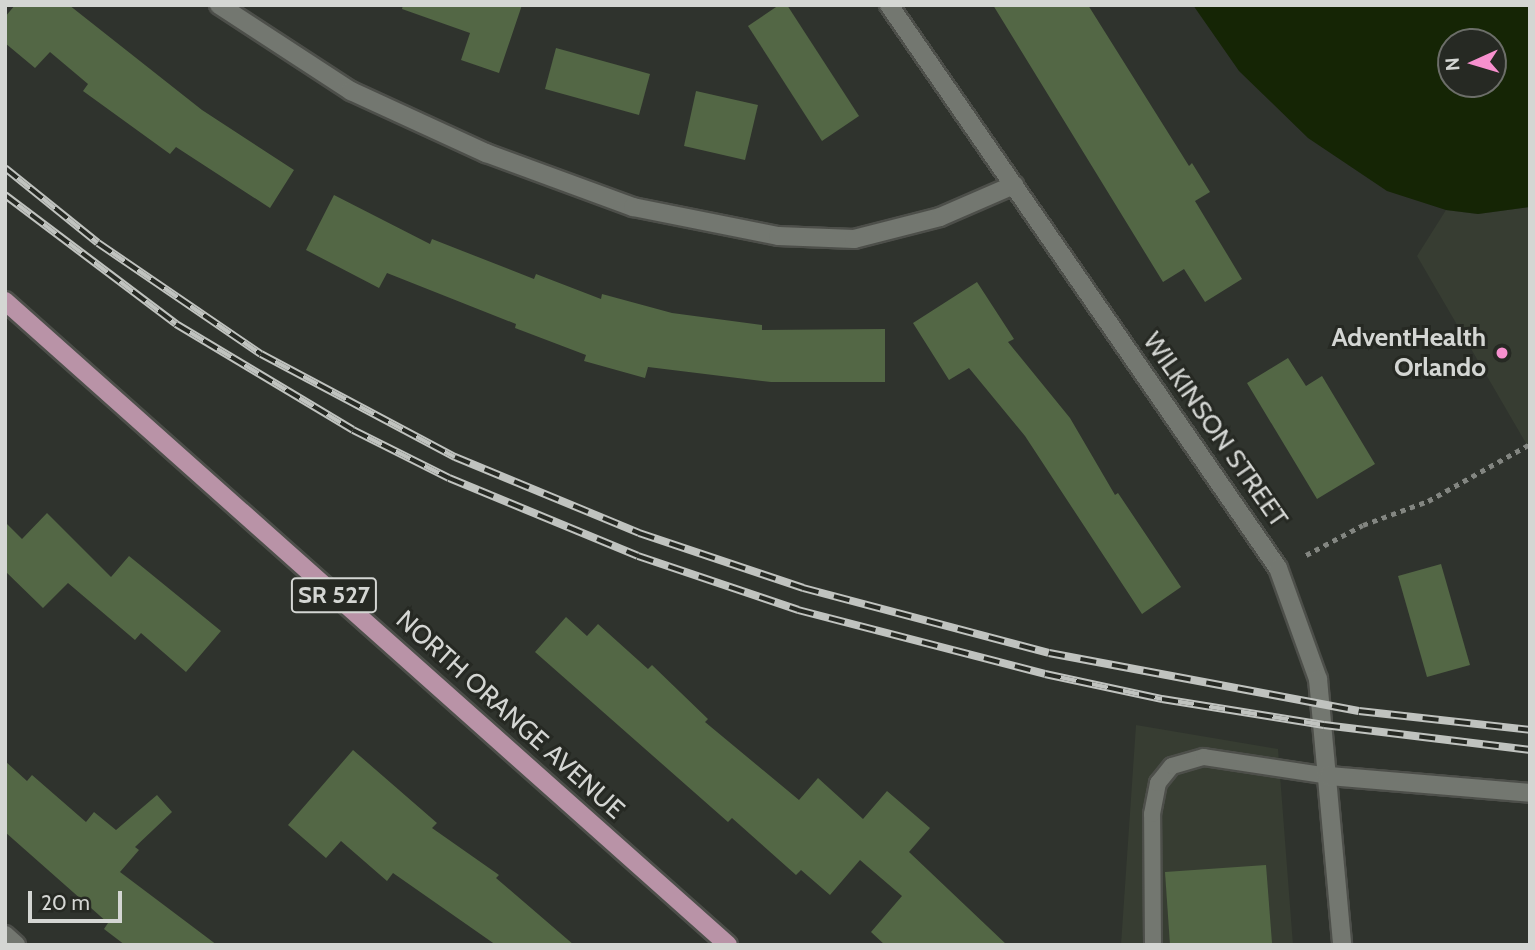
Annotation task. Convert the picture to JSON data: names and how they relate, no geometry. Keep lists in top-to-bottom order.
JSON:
{
  "streets": {
    "main road": ["SR 527", "NORTH ORANGE AVENUE"],
    "street": ["WILKINSON STREET"]
  },
  "places": ["AdventHealth Orlando"],
  "scale_bar": "20 m",
  "north": "left"
}
